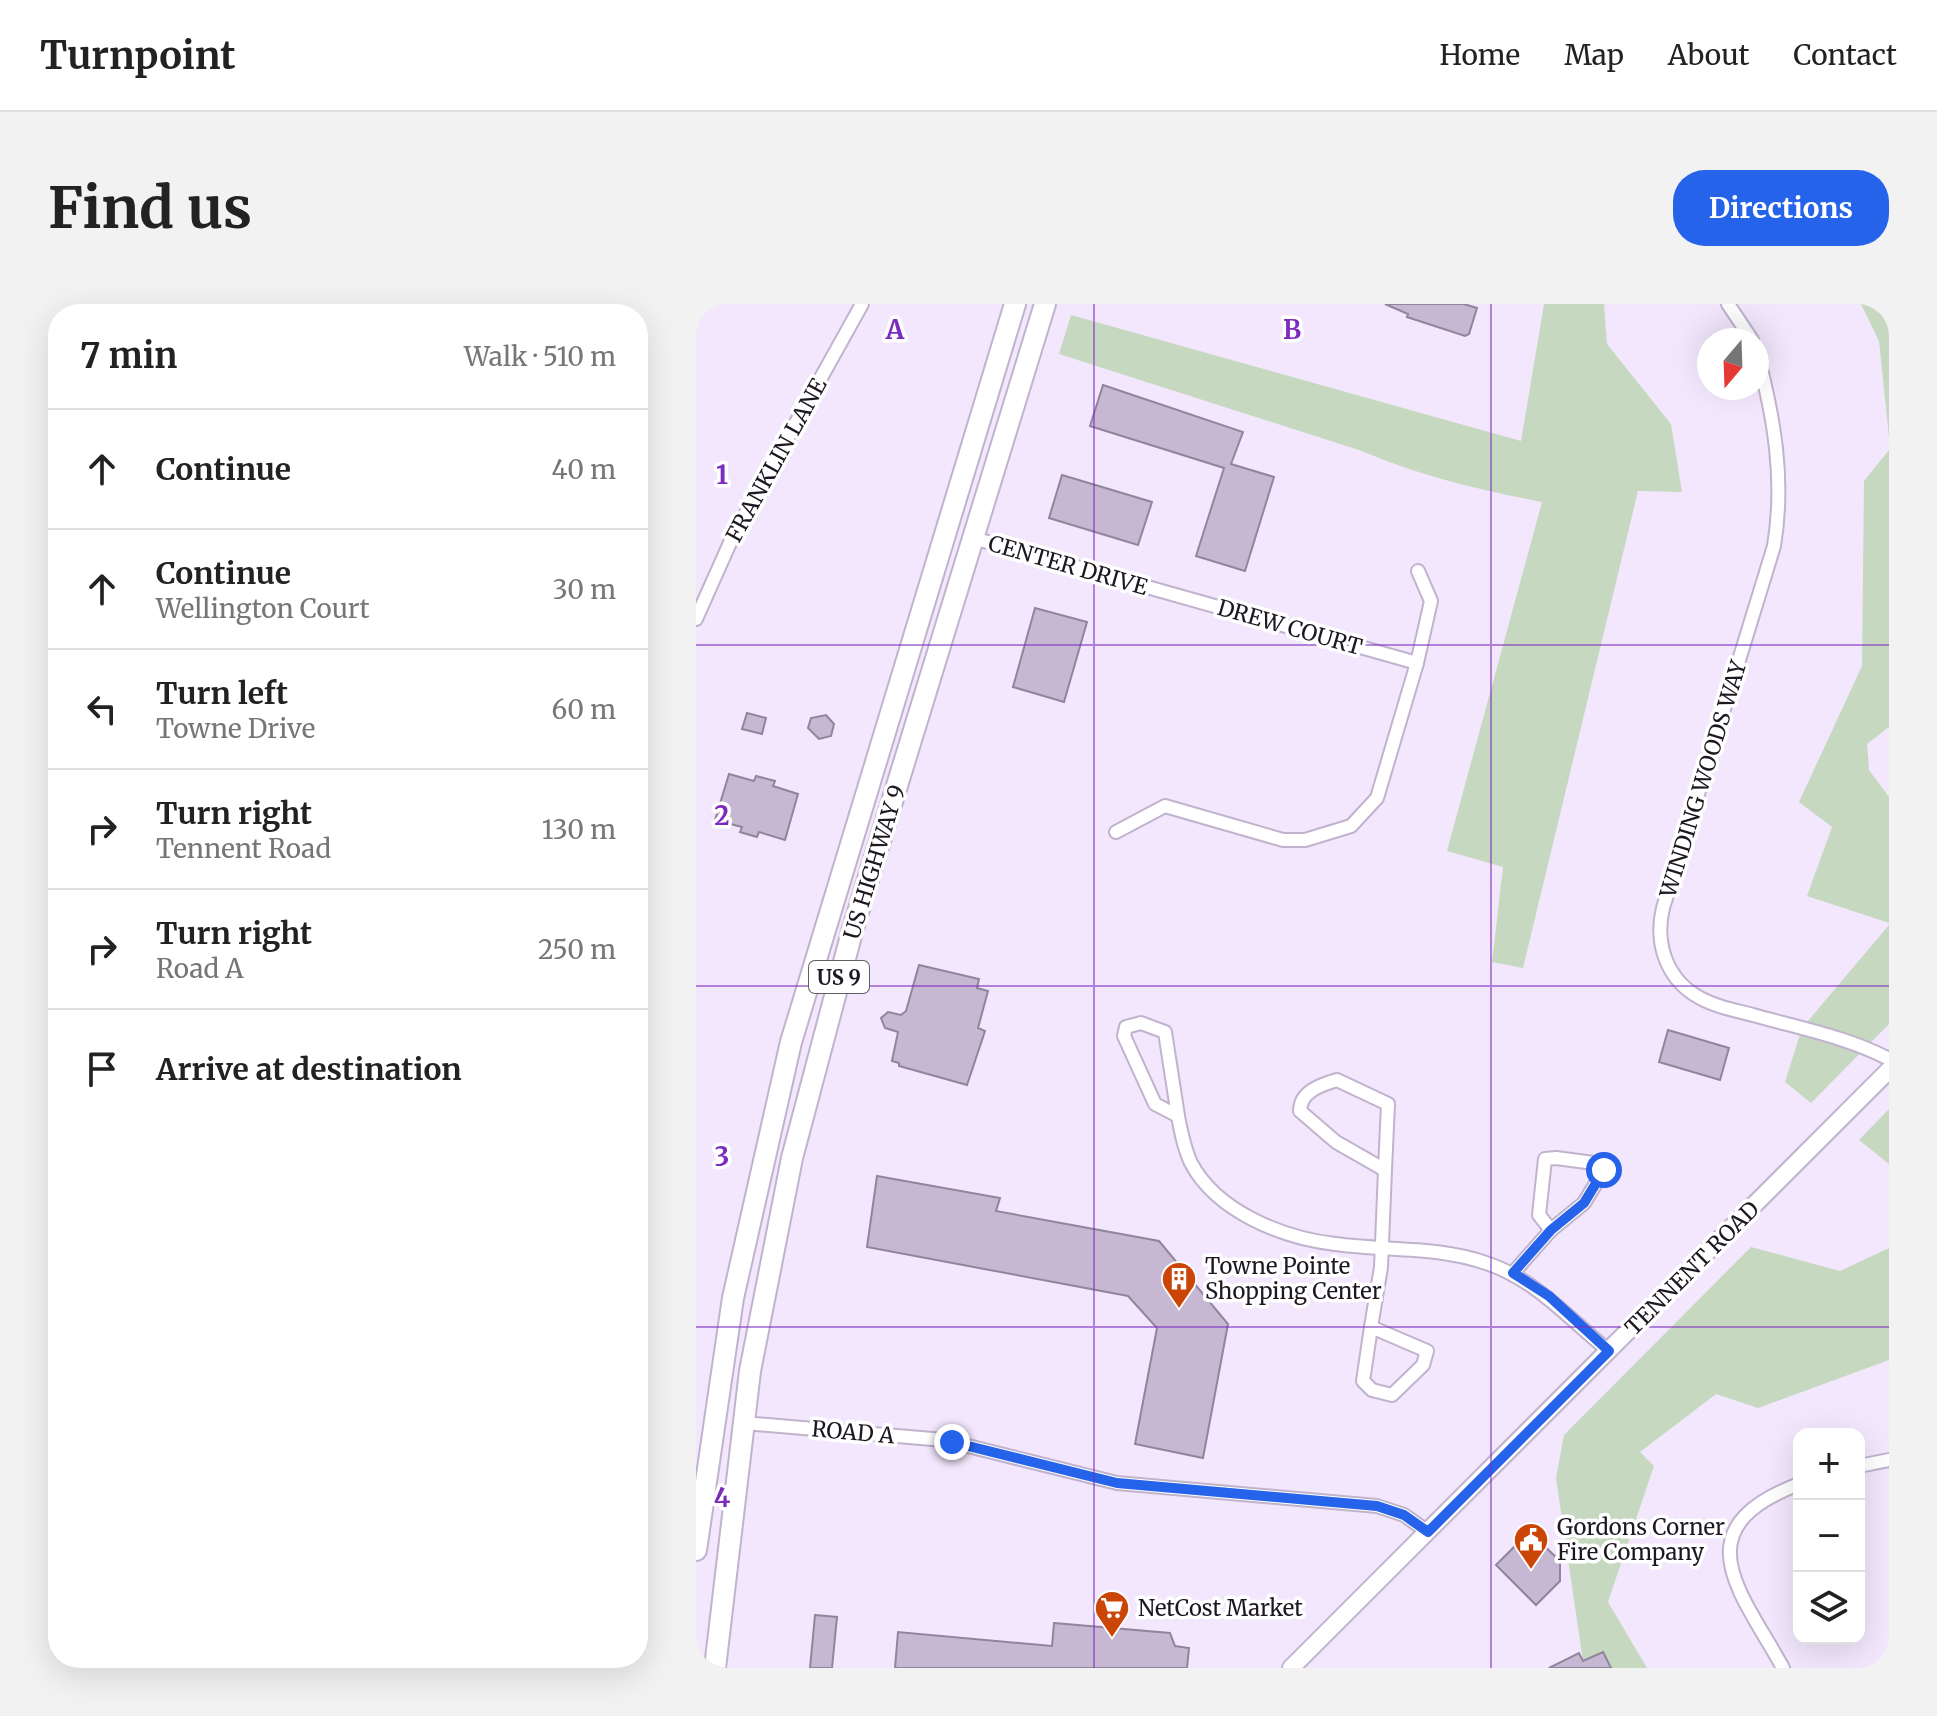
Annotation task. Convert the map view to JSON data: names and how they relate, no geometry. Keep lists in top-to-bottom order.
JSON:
{
  "streets": {
    "highway": ["US HIGHWAY 9", "US 9"],
    "street": [
      "FRANKLIN LANE",
      "CENTER DRIVE",
      "DREW COURT",
      "WINDING WOODS WAY",
      "TENNENT ROAD",
      "ROAD A"
    ]
  },
  "crossings": [
    ["CENTER DRIVE", "DREW COURT"],
    ["CENTER DRIVE", "US HIGHWAY 9"],
    ["US HIGHWAY 9", "ROAD A"],
    ["TENNENT ROAD", "ROAD A"]
  ],
  "places": {
    "building": ["Towne Pointe Shopping Center"],
    "public building": ["Gordons Corner Fire Company"],
    "supermarket": ["NetCost Market"]
  },
  "north": "bottom",
  "page": {
    "header": "Turnpoint",
    "nav": [
      "Home",
      "Map",
      "About",
      "Contact"
    ],
    "buttons": "Directions",
    "title": "Find us",
    "heading": ["7 min", "Walk · 510 m"],
    "list": [
      ["Continue", "40 m"],
      ["Continue", "Wellington Court", "30 m"],
      ["Turn left", "Towne Drive", "60 m"],
      ["Turn right", "Tennent Road", "130 m"],
      ["Turn right", "Road A", "250 m"],
      "Arrive at destination"
    ],
    "map_buttons": ["+", "−"]
  },
  "grid": {
    "columns": ["A", "B"],
    "rows": [
      "1",
      "2",
      "3",
      "4"
    ]
  }
}
